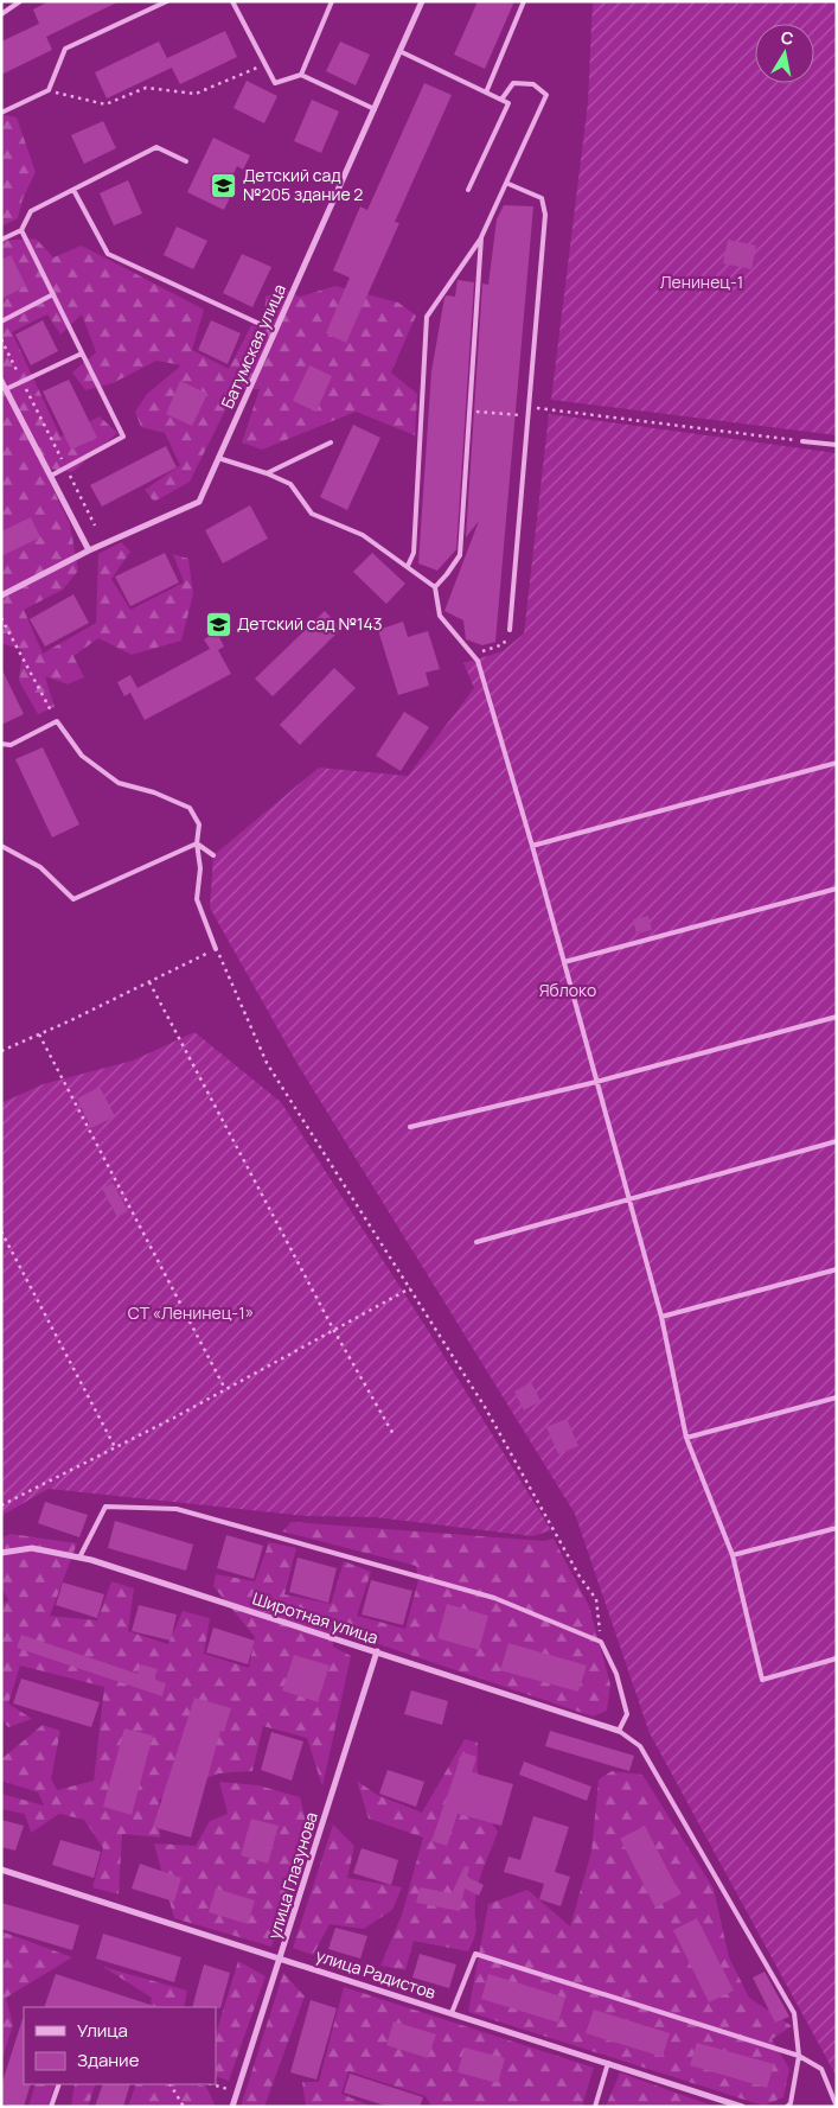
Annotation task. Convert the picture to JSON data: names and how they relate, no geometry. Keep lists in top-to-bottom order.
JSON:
{
  "streets": {
    "street": [
      "Батумская улица",
      "Широтная улица",
      "улица Глазунова",
      "улица Радистов"
    ]
  },
  "crossings": [
    ["Широтная улица", "улица Глазунова"],
    ["улица Глазунова", "улица Радистов"]
  ],
  "parks": ["Ленинец-1", "Яблоко", "СТ «Ленинец-1»"],
  "places": {
    "school or university": ["Детский сад №205 здание 2", "Детский сад №143"]
  },
  "legend": ["Улица", "Здание"],
  "north": "top"
}
